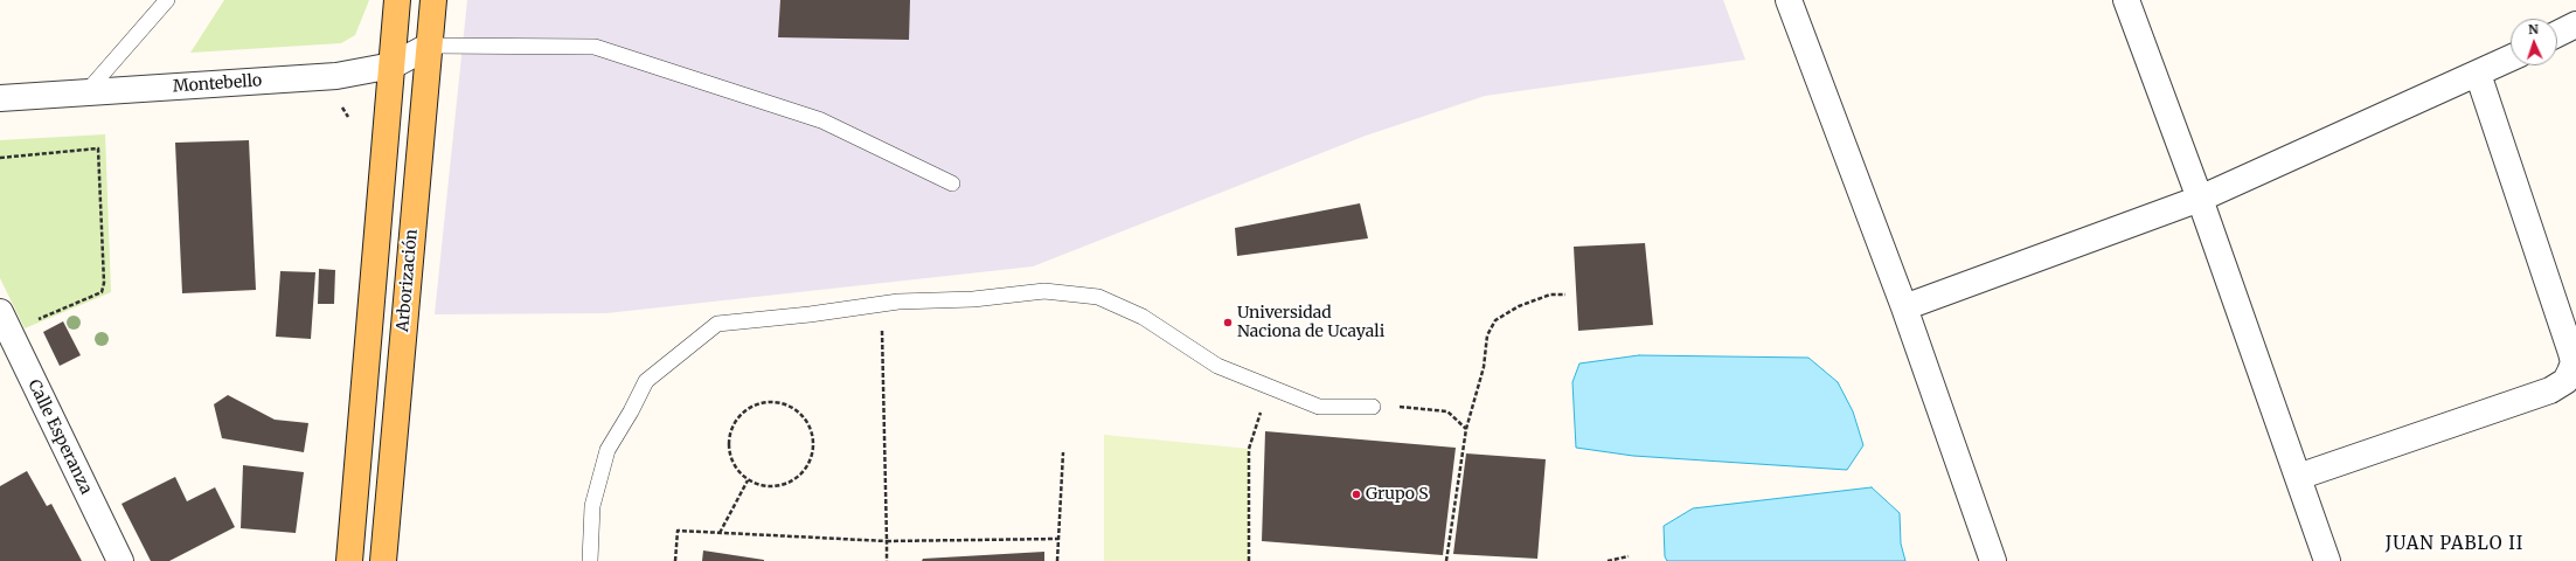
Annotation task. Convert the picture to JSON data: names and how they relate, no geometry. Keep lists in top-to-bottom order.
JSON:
{
  "streets": {
    "main road": ["Arborización"],
    "street": ["Montebello", "Calle Esperanza"]
  },
  "crossings": [
    ["Montebello", "Arborización"]
  ],
  "districts": ["JUAN PABLO II"],
  "places": ["Universidad Naciona de Ucayali", "Grupo S"],
  "north": "top"
}
